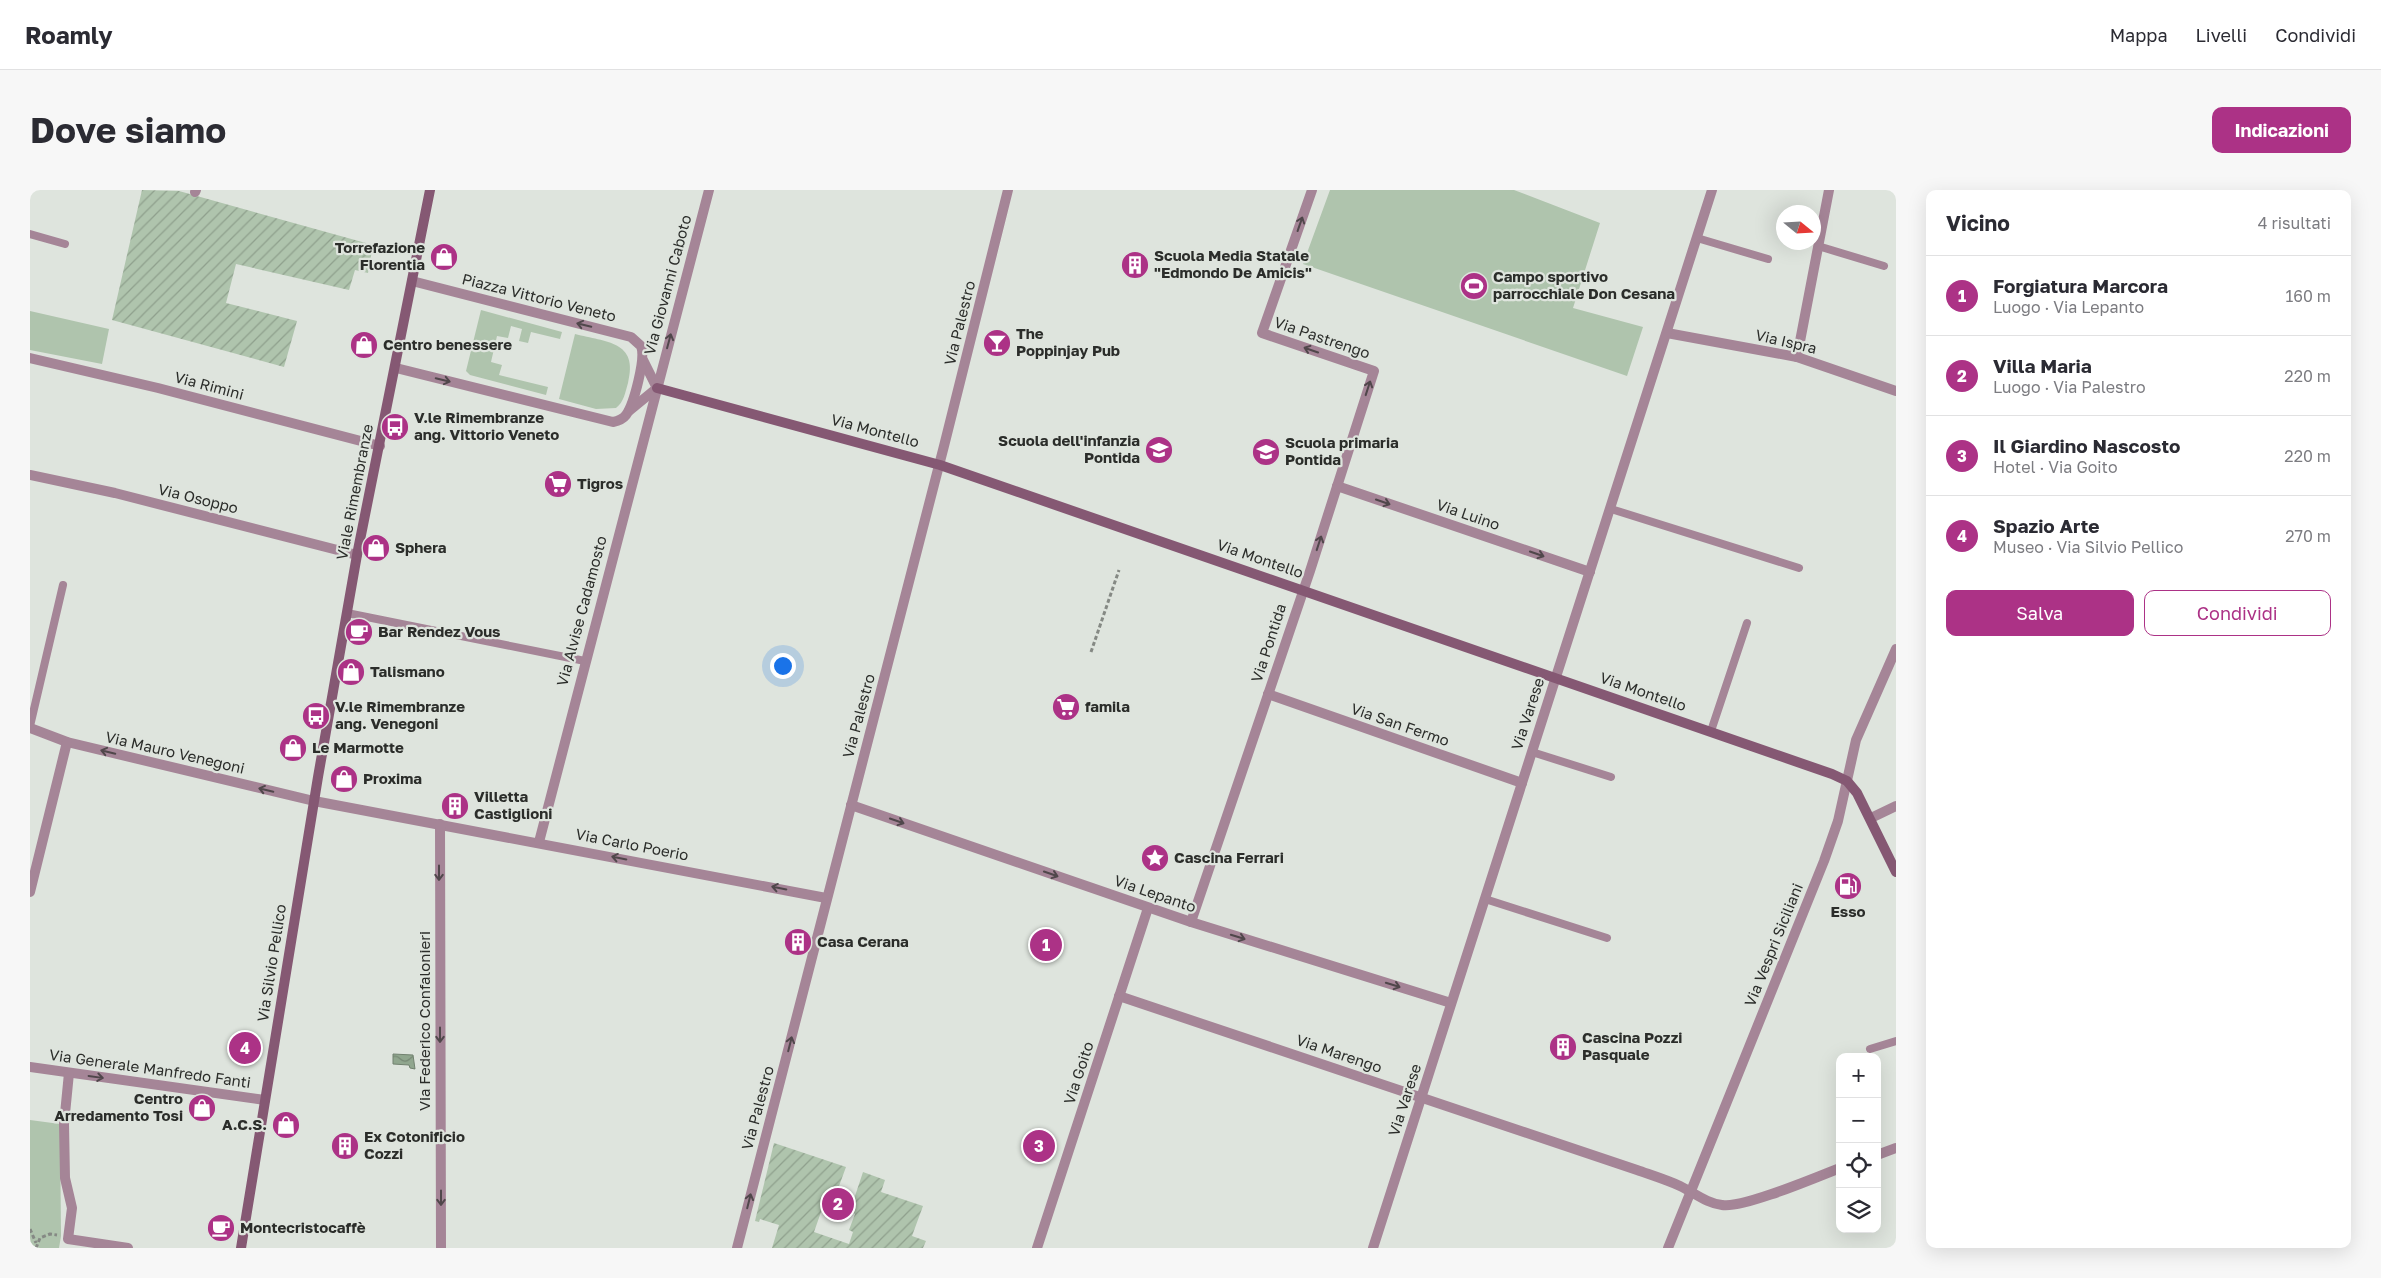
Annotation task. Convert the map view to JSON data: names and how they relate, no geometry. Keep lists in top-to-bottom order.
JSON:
{
  "streets": {
    "street": [
      "Via Giovanni Caboto",
      "Piazza Vittorio Veneto",
      "Via Palestro",
      "Via Pastrengo",
      "Via Ispra",
      "Via Rimini",
      "Via Montello",
      "Viale Rimembranze",
      "Via Osoppo",
      "Via Luino",
      "Via Alvise Cadamosto",
      "Via Pontida",
      "Via Varese",
      "Via San Fermo",
      "Via Mauro Venegoni",
      "Via Carlo Poerio",
      "Via Lepanto",
      "Via Vespri Siciliani",
      "Via Silvio Pellico",
      "Via Federico Confalonieri",
      "Via Marengo",
      "Via Generale Manfredo Fanti",
      "Via Goito"
    ]
  },
  "crossings": [
    ["Via Giovanni Caboto", "Piazza Vittorio Veneto"],
    ["Via Giovanni Caboto", "Via Montello"],
    ["Via Giovanni Caboto", "Via Alvise Cadamosto"],
    ["Piazza Vittorio Veneto", "Via Montello"],
    ["Piazza Vittorio Veneto", "Viale Rimembranze"],
    ["Piazza Vittorio Veneto", "Via Alvise Cadamosto"],
    ["Via Palestro", "Via Montello"],
    ["Via Palestro", "Via Carlo Poerio"],
    ["Via Palestro", "Via Lepanto"],
    ["Via Pastrengo", "Via Pontida"],
    ["Via Ispra", "Via Varese"],
    ["Via Rimini", "Viale Rimembranze"],
    ["Via Montello", "Via Alvise Cadamosto"],
    ["Via Montello", "Via Pontida"],
    ["Via Montello", "Via Varese"],
    ["Via Montello", "Via Vespri Siciliani"],
    ["Viale Rimembranze", "Via Osoppo"],
    ["Viale Rimembranze", "Via Mauro Venegoni"],
    ["Viale Rimembranze", "Via Carlo Poerio"],
    ["Viale Rimembranze", "Via Silvio Pellico"],
    ["Via Luino", "Via Pontida"],
    ["Via Luino", "Via Varese"],
    ["Via Alvise Cadamosto", "Via Carlo Poerio"],
    ["Via Pontida", "Via San Fermo"],
    ["Via Pontida", "Via Lepanto"],
    ["Via Varese", "Via San Fermo"],
    ["Via Varese", "Via Lepanto"],
    ["Via Varese", "Via Marengo"],
    ["Via Mauro Venegoni", "Via Carlo Poerio"],
    ["Via Mauro Venegoni", "Via Silvio Pellico"],
    ["Via Carlo Poerio", "Via Silvio Pellico"],
    ["Via Carlo Poerio", "Via Federico Confalonieri"],
    ["Via Lepanto", "Via Goito"],
    ["Via Vespri Siciliani", "Via Marengo"],
    ["Via Silvio Pellico", "Via Generale Manfredo Fanti"],
    ["Via Marengo", "Via Goito"]
  ],
  "one_way": [
    "Via Giovanni Caboto",
    "Via Luino",
    "Via Pontida",
    "Via Mauro Venegoni",
    "Via Carlo Poerio",
    "Via Lepanto",
    "Via Federico Confalonieri",
    "Via Generale Manfredo Fanti"
  ],
  "places": {
    "shop": [
      "Torrefazione Florentia",
      "Centro benessere",
      "Sphera",
      "Talismano",
      "Le Marmotte",
      "Proxima",
      "Centro Arredamento Tosi",
      "A.C.S."
    ],
    "building": [
      "Scuola Media Statale \"Edmondo De Amicis\"",
      "Villetta Castiglioni",
      "Casa Cerana",
      "Cascina Pozzi Pasquale",
      "Ex Cotonificio Cozzi"
    ],
    "sports": ["Campo sportivo parrocchiale Don Cesana"],
    "bar": ["The Poppinjay Pub"],
    "bus stop": ["V.le Rimembranze ang. Vittorio Veneto", "V.le Rimembranze ang. Venegoni"],
    "school or university": ["Scuola dell'infanzia Pontida", "Scuola primaria Pontida"],
    "supermarket": ["Tigros", "famila"],
    "cafe": ["Bar Rendez Vous", "Montecristocaffè"],
    "place": ["Cascina Ferrari"],
    "fuel station": ["Esso"]
  },
  "north": "right",
  "page": {
    "header": "Roamly",
    "nav": ["Mappa", "Livelli", "Condividi"],
    "buttons": [
      "Indicazioni",
      ["Salva", "Condividi"]
    ],
    "title": "Dove siamo",
    "heading": ["Vicino", "4 risultati"],
    "list": [
      {
        "mark": "1",
        "name": "Forgiatura Marcora",
        "note": "Luogo · Via Lepanto",
        "value": "160 m"
      },
      {
        "mark": "2",
        "name": "Villa Maria",
        "note": "Luogo · Via Palestro",
        "value": "220 m"
      },
      {
        "mark": "3",
        "name": "Il Giardino Nascosto",
        "note": "Hotel · Via Goito",
        "value": "220 m"
      },
      {
        "mark": "4",
        "name": "Spazio Arte",
        "note": "Museo · Via Silvio Pellico",
        "value": "270 m"
      }
    ],
    "pins": [
      "1",
      "4",
      "3",
      "2"
    ],
    "map_buttons": ["+", "−"]
  }
}
